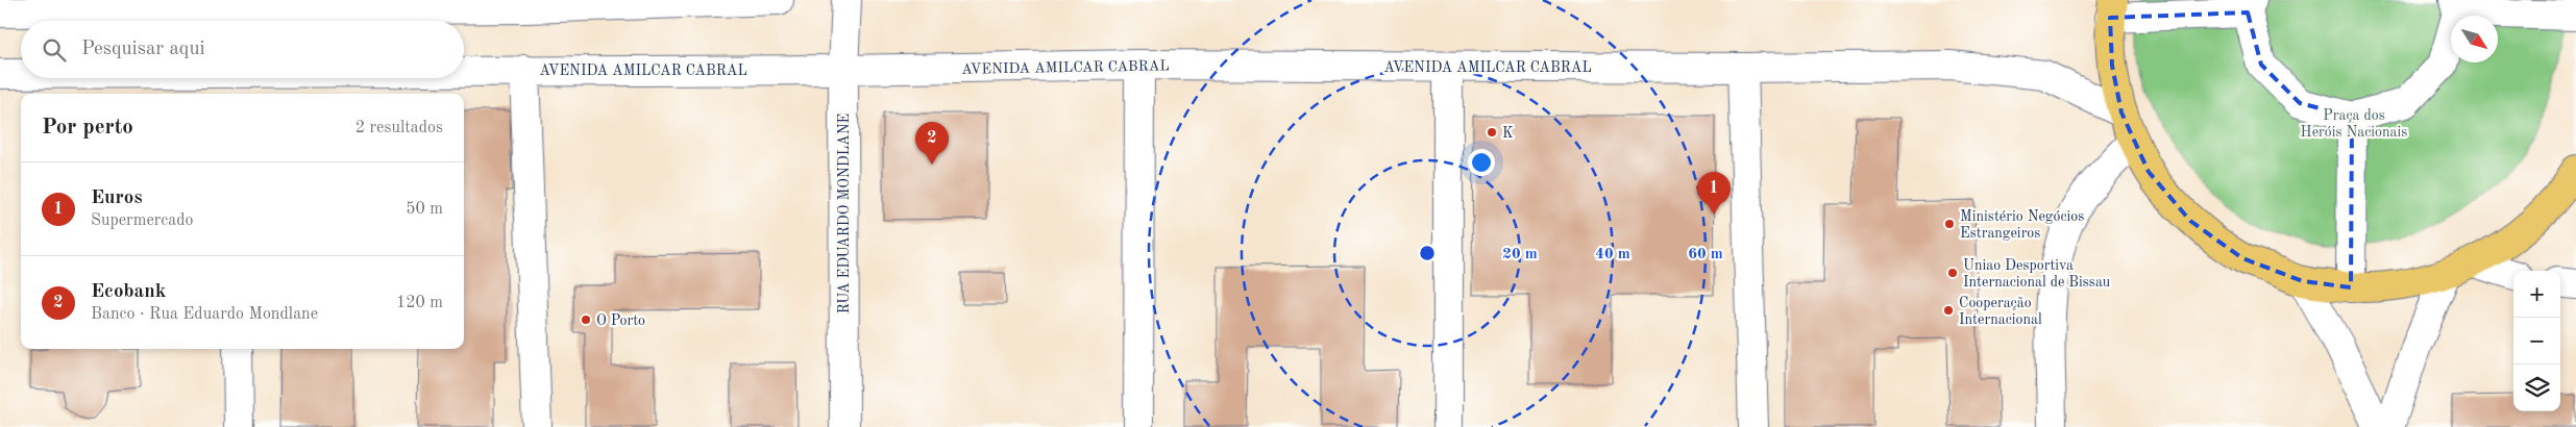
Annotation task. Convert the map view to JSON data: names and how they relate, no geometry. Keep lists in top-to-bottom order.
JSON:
{
  "streets": {
    "street": ["AVENIDA AMILCAR CABRAL", "RUA EDUARDO MONDLANE"]
  },
  "crossings": [
    ["AVENIDA AMILCAR CABRAL", "RUA EDUARDO MONDLANE"]
  ],
  "parks": ["Praça dos Heróis Nacionais"],
  "places": [
    "K",
    "Ministério Negócios Estrangeiros",
    "Uniao Desportiva Internacional de Bissau",
    "Cooperação Internacional",
    "O Porto"
  ],
  "north": "bottom right",
  "page": {
    "search": "Pesquisar aqui",
    "heading": ["Por perto", "2 resultados"],
    "pins": ["2", "1"],
    "list": [
      {
        "mark": "1",
        "name": "Euros",
        "note": "Supermercado",
        "value": "50 m"
      },
      {
        "mark": "2",
        "name": "Ecobank",
        "note": "Banco · Rua Eduardo Mondlane",
        "value": "120 m"
      }
    ],
    "map_buttons": ["+", "−"]
  },
  "rings": ["20 m", "40 m", "60 m"]
}
